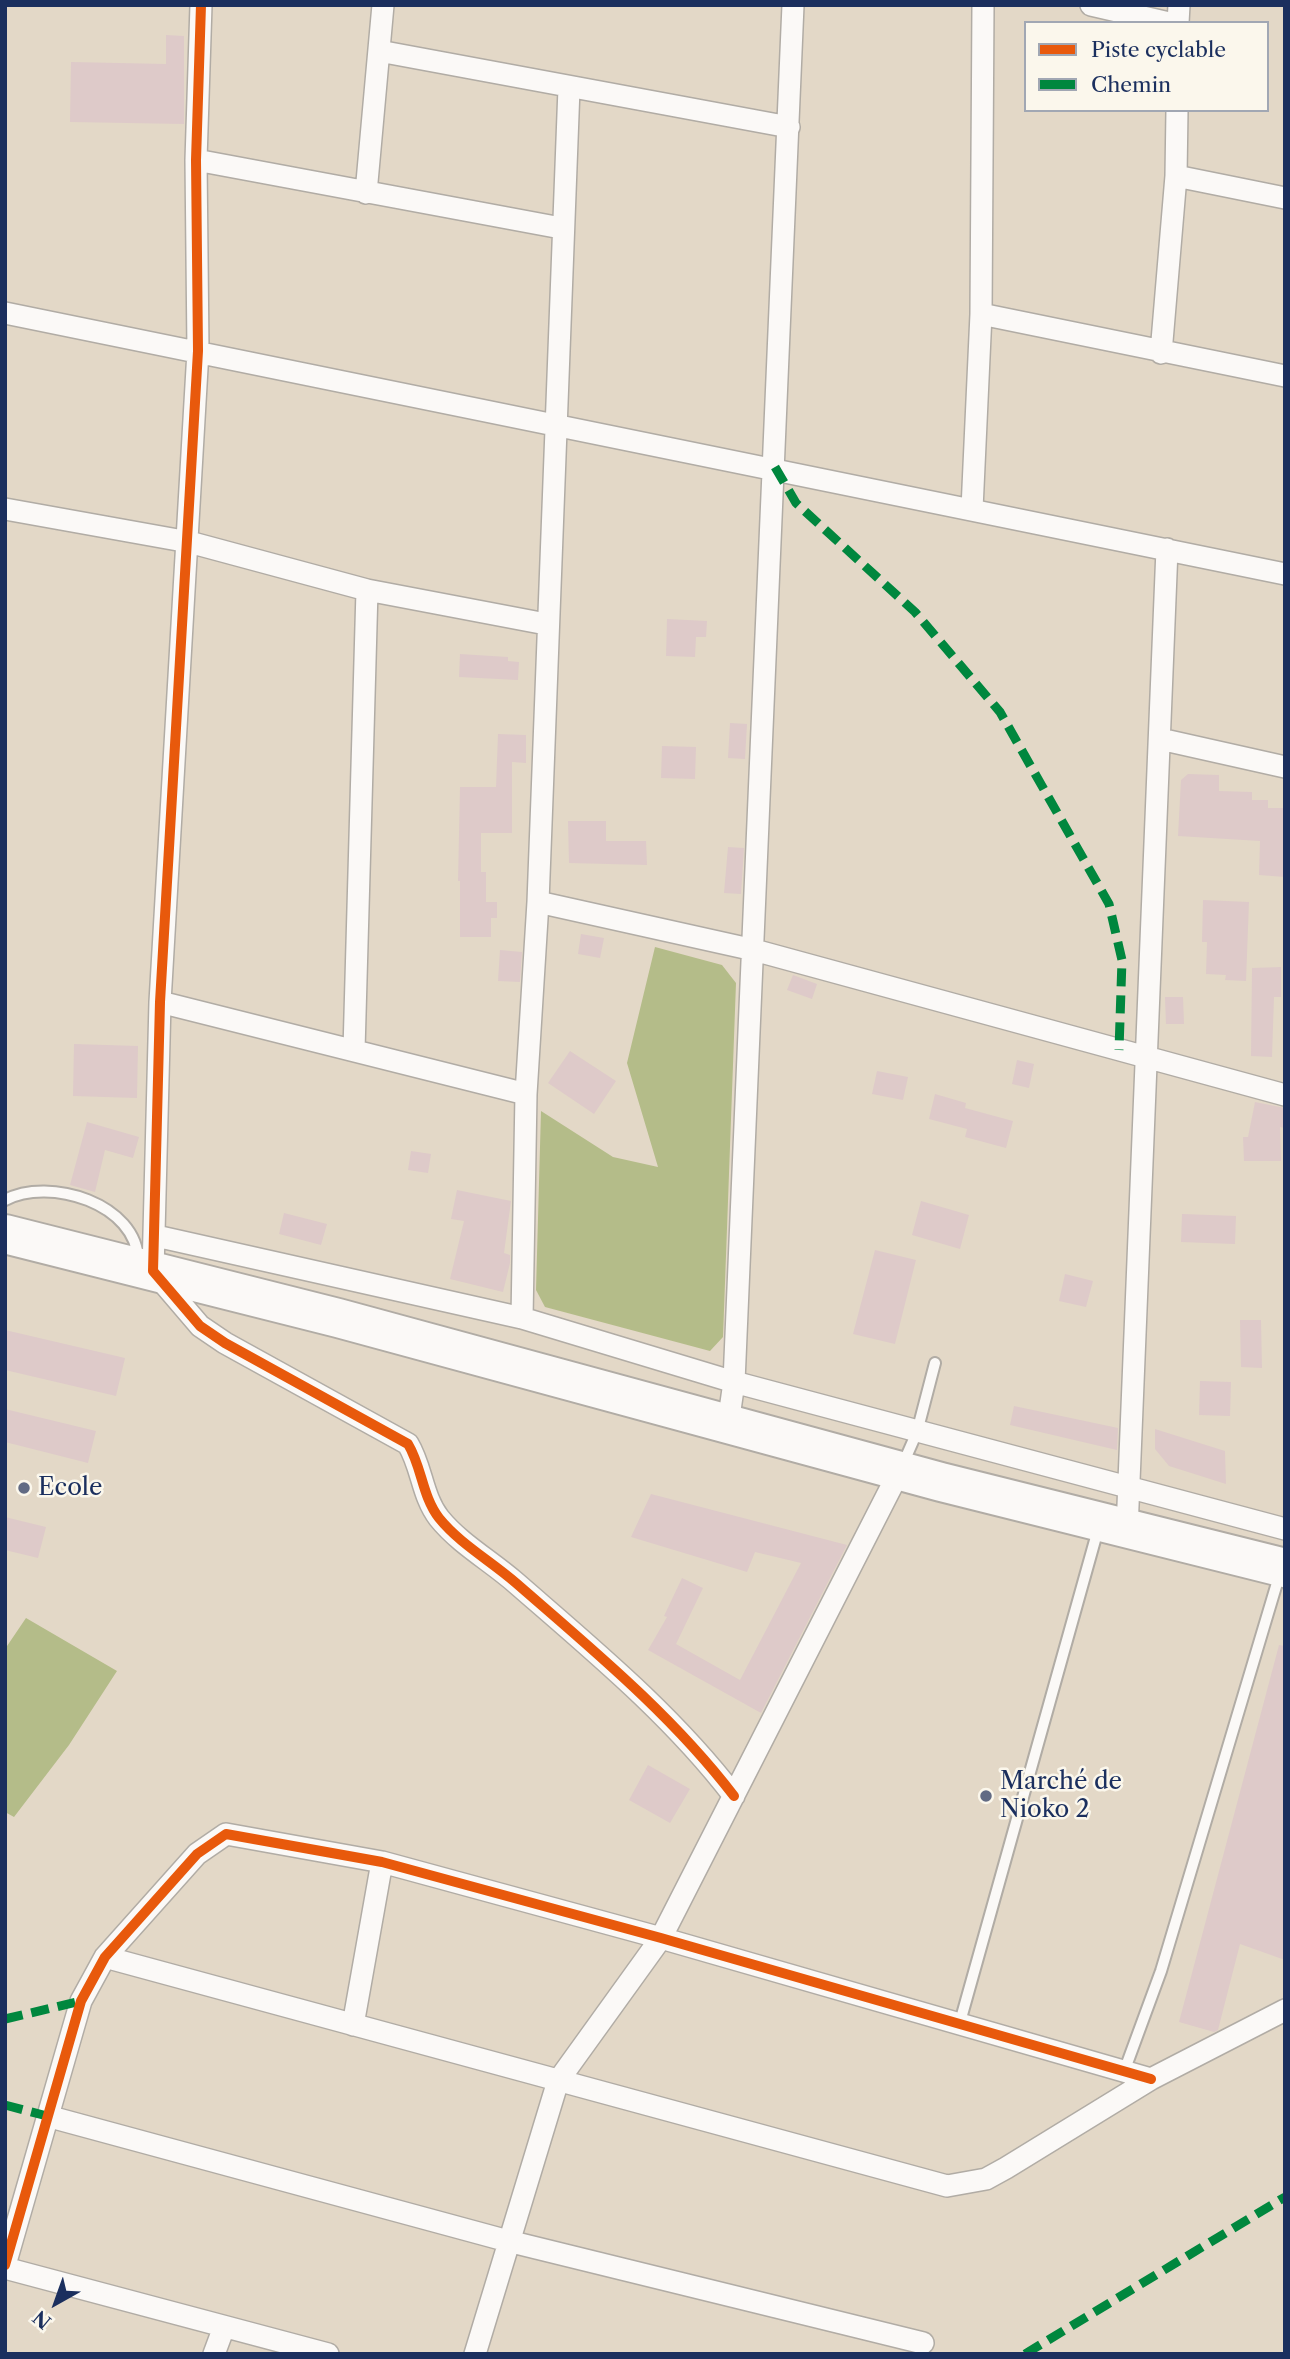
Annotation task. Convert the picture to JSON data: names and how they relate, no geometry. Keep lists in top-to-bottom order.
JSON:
{
  "places": ["Ecole", "Marché de Nioko 2"],
  "legend": ["Piste cyclable", "Chemin"],
  "north": "bottom left"
}
